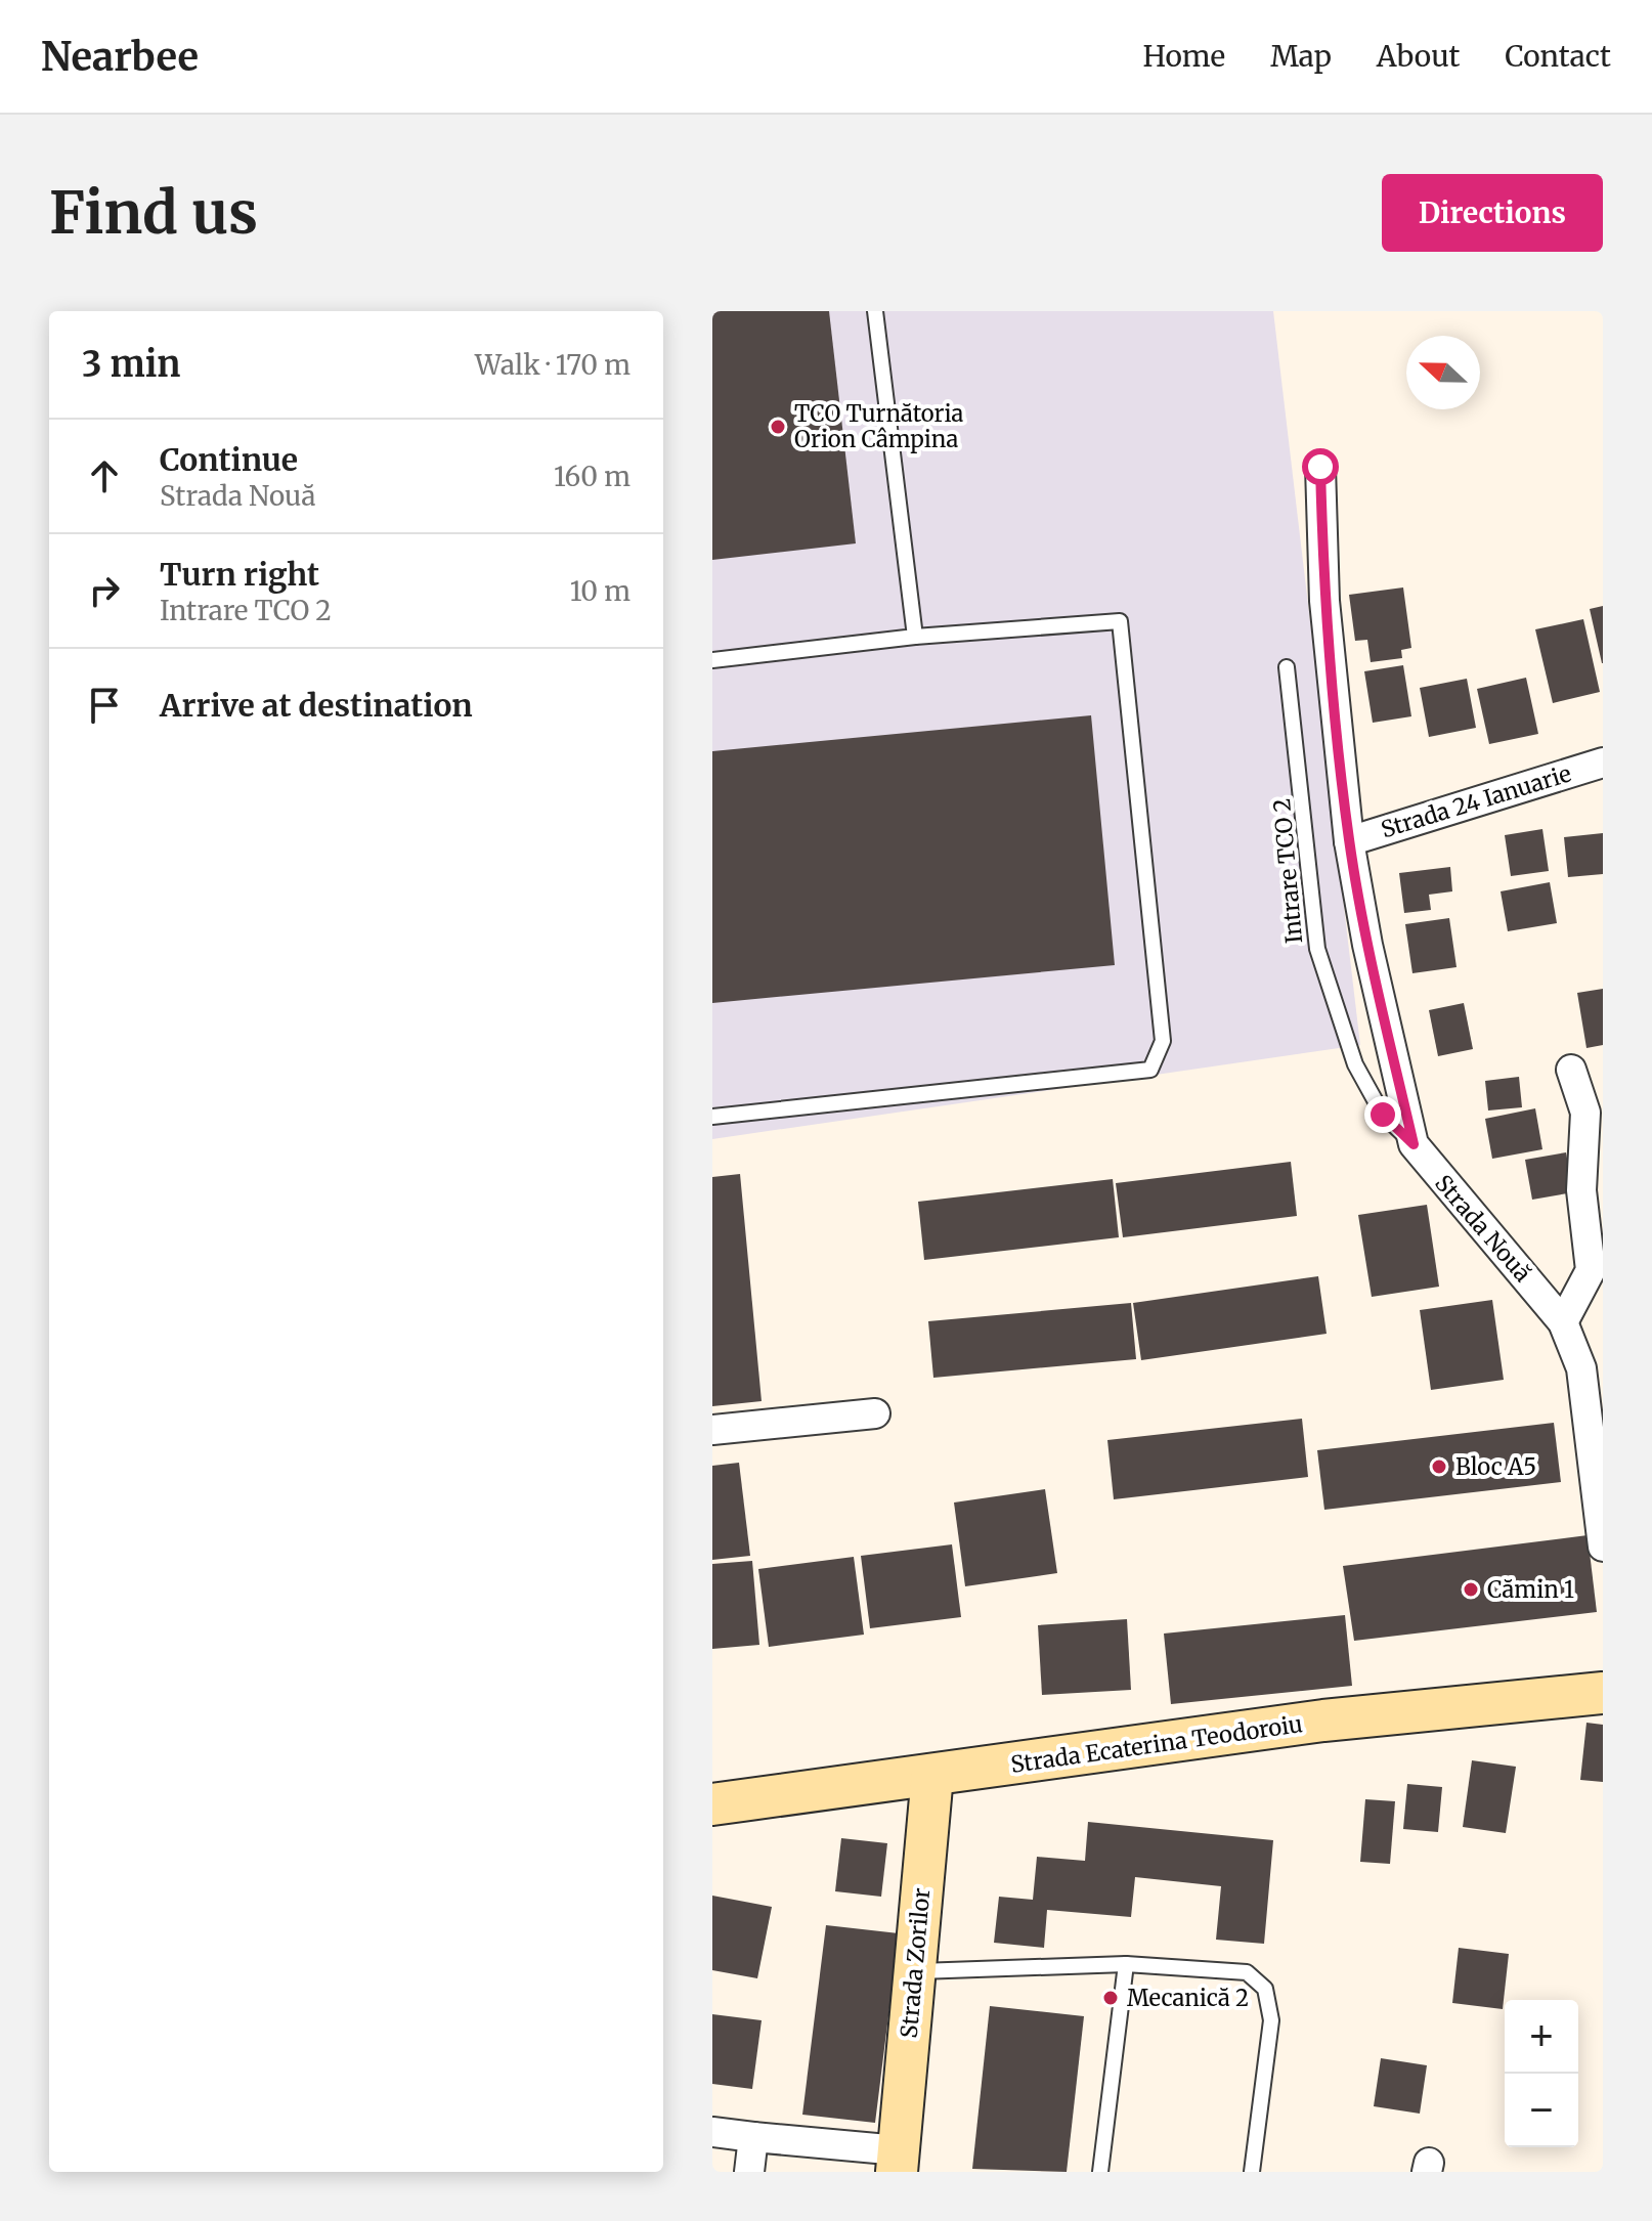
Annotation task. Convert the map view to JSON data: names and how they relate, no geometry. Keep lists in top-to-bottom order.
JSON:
{
  "streets": {
    "main road": ["Strada Ecaterina Teodoroiu", "Strada Zorilor"],
    "street": ["Strada 24 Ianuarie", "Strada Nouă"],
    "lane": ["Intrare TCO 2"]
  },
  "crossings": [
    ["Strada 24 Ianuarie", "Strada Nouă"],
    ["Intrare TCO 2", "Strada Nouă"],
    ["Strada Ecaterina Teodoroiu", "Strada Zorilor"]
  ],
  "places": [
    "TCO Turnătoria Orion Câmpina",
    "Bloc A5",
    "Cămin 1",
    "Mecanică 2"
  ],
  "north": "left",
  "page": {
    "header": "Nearbee",
    "nav": [
      "Home",
      "Map",
      "About",
      "Contact"
    ],
    "buttons": "Directions",
    "title": "Find us",
    "heading": ["3 min", "Walk · 170 m"],
    "list": [
      ["Continue", "Strada Nouă", "160 m"],
      ["Turn right", "Intrare TCO 2", "10 m"],
      "Arrive at destination"
    ],
    "map_buttons": ["+", "−"]
  }
}
